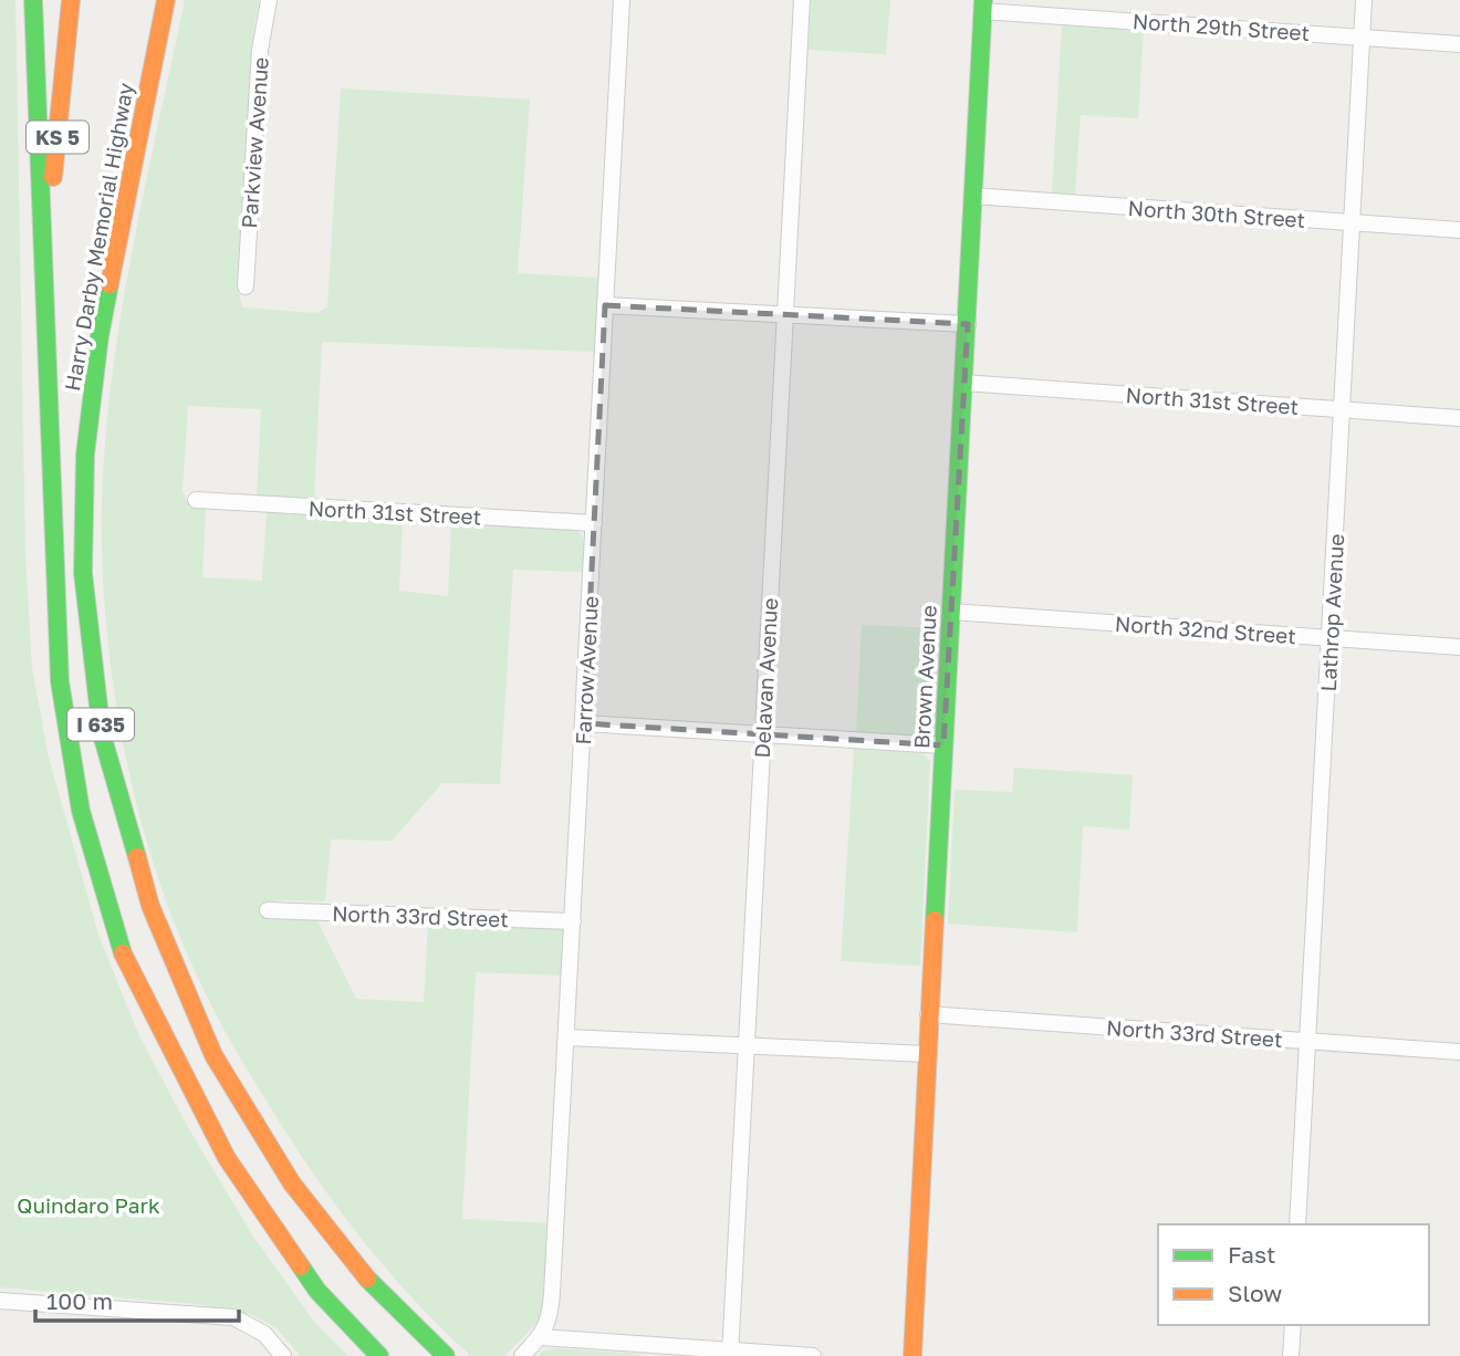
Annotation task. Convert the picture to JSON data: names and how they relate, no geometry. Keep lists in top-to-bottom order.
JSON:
{
  "streets": {
    "main road": [
      "KS 5",
      "Harry Darby Memorial Highway",
      "Brown Avenue",
      "I 635"
    ],
    "street": [
      "North 29th Street",
      "Parkview Avenue",
      "North 30th Street",
      "North 31st Street",
      "Lathrop Avenue",
      "North 32nd Street",
      "Farrow Avenue",
      "Delavan Avenue",
      "North 33rd Street"
    ]
  },
  "crossings": [
    ["North 29th Street", "Lathrop Avenue"],
    ["North 29th Street", "Brown Avenue"],
    ["KS 5", "Harry Darby Memorial Highway"],
    ["North 30th Street", "Lathrop Avenue"],
    ["North 30th Street", "Brown Avenue"],
    ["North 31st Street", "Lathrop Avenue"],
    ["North 31st Street", "Farrow Avenue"],
    ["North 31st Street", "Brown Avenue"],
    ["Lathrop Avenue", "North 32nd Street"],
    ["Lathrop Avenue", "North 33rd Street"],
    ["North 32nd Street", "Brown Avenue"],
    ["Farrow Avenue", "North 33rd Street"],
    ["Brown Avenue", "North 33rd Street"]
  ],
  "parks": ["Quindaro Park"],
  "legend": ["Fast", "Slow"],
  "scale_bar": "100 m"
}
